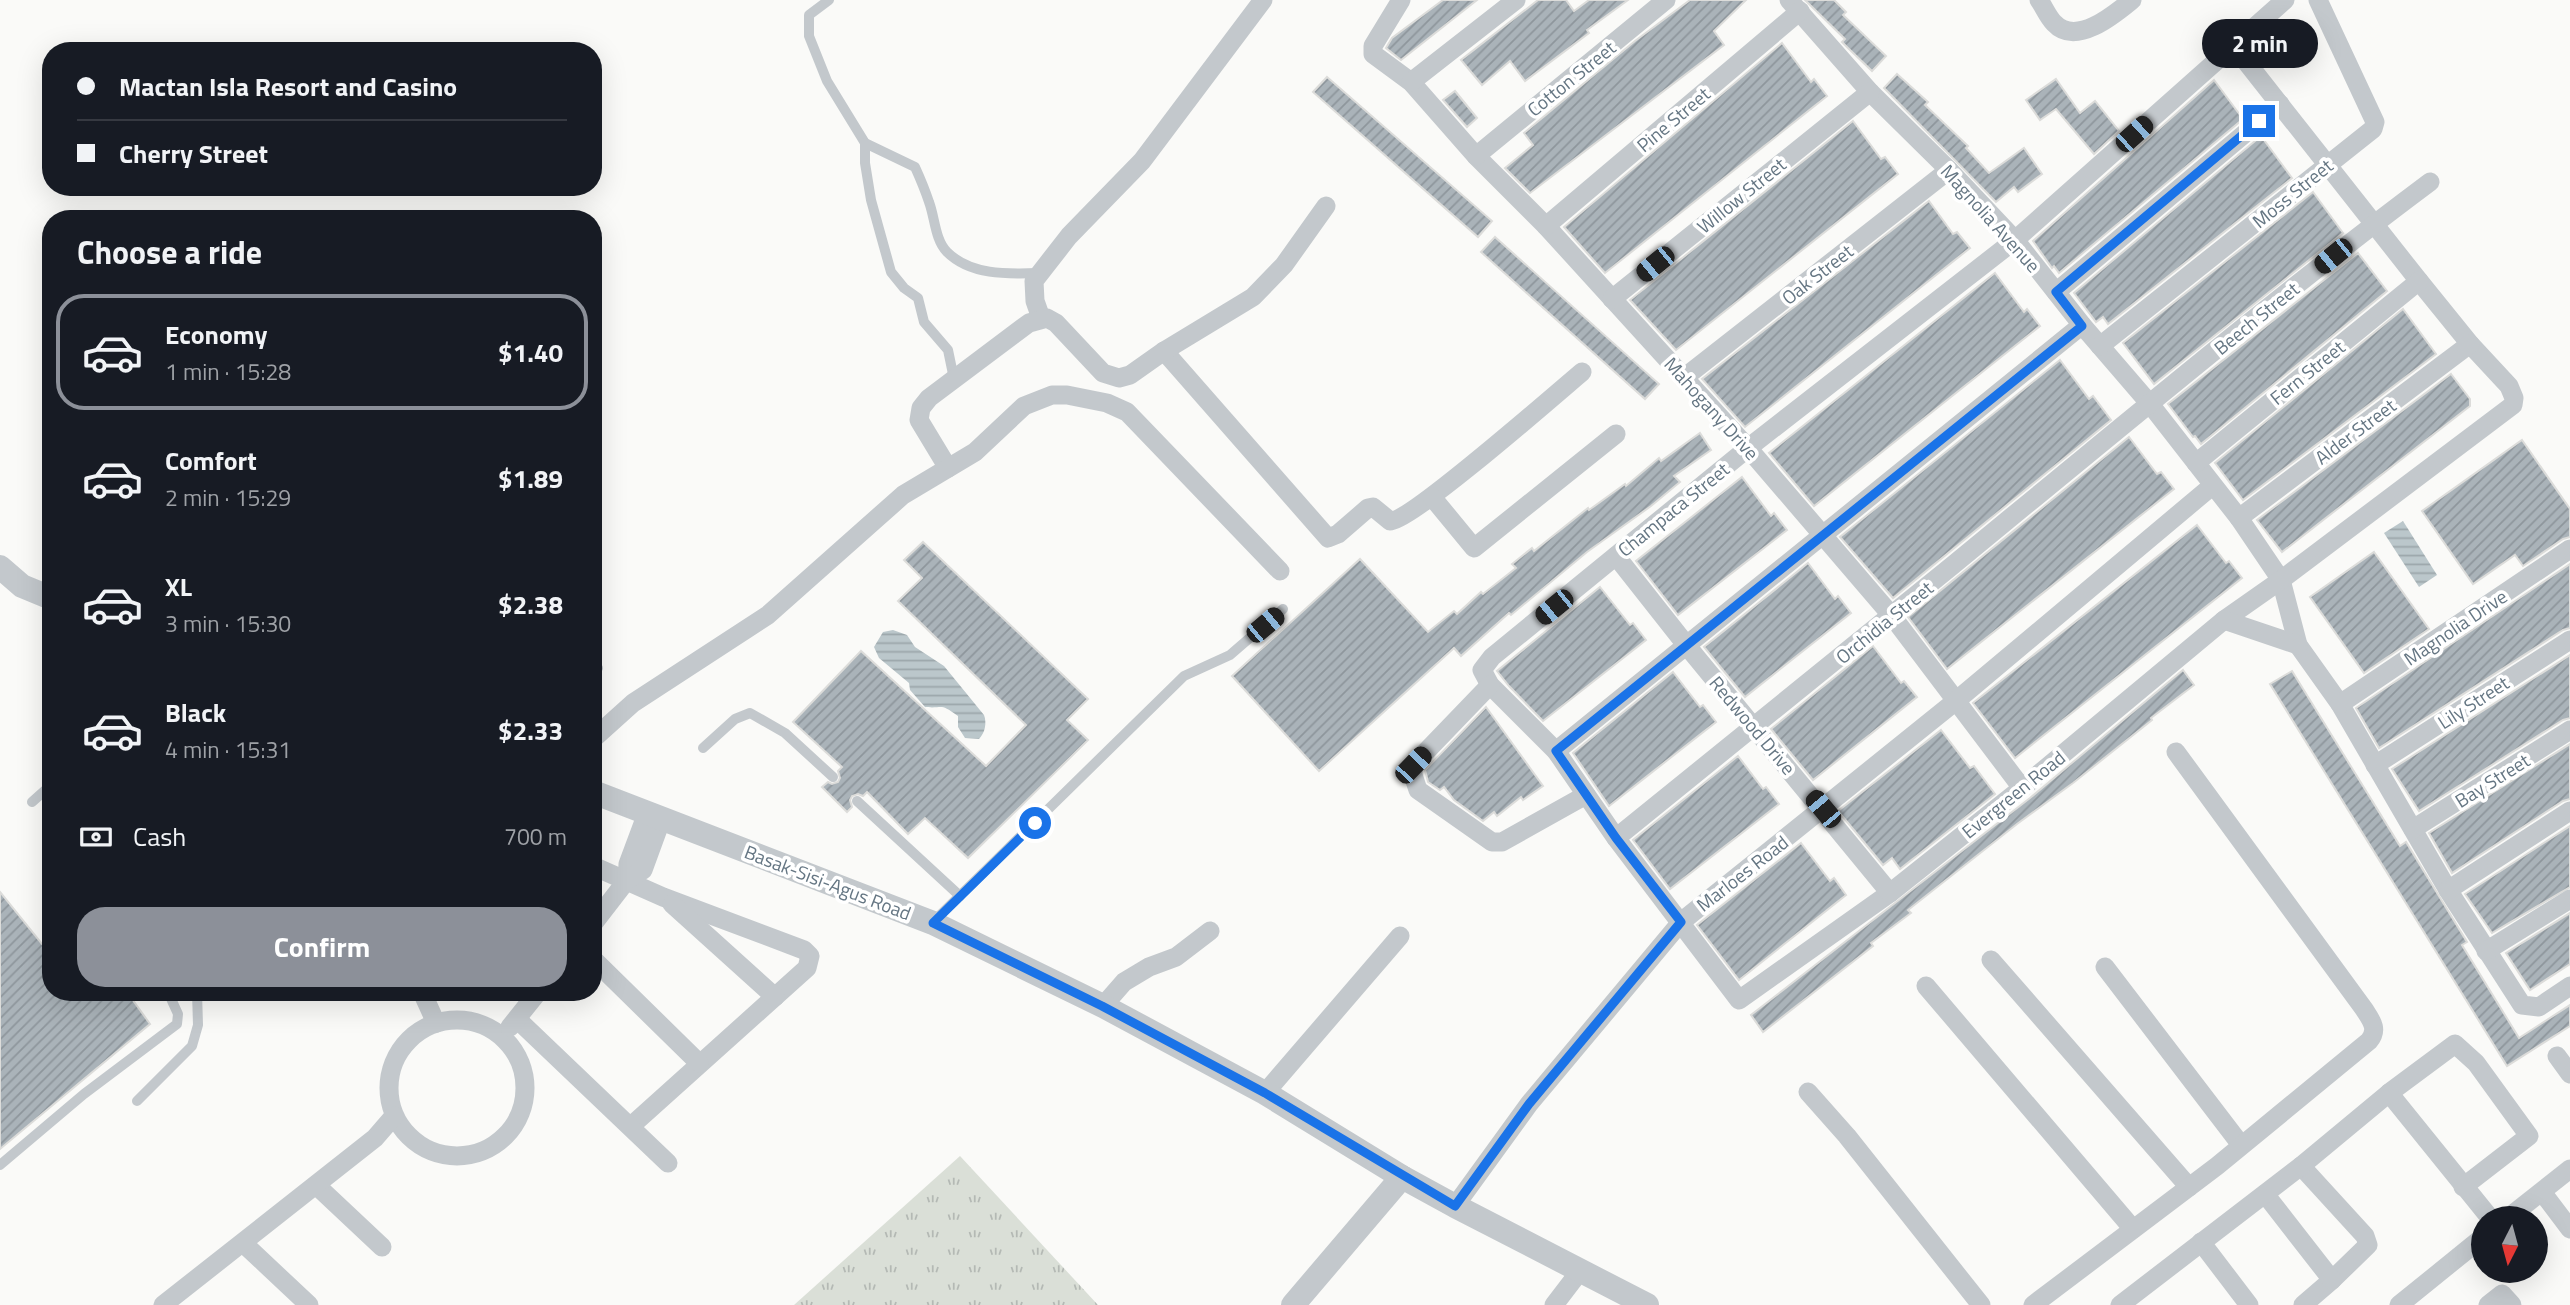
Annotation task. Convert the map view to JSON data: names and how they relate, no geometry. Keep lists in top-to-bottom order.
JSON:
{
  "streets": {
    "street": [
      "Cotton Street",
      "Pine Street",
      "Moss Street",
      "Willow Street",
      "Magnolia Avenue",
      "Oak Street",
      "Beech Street",
      "Fern Street",
      "Mahogany Drive",
      "Alder Street",
      "Champaca Street",
      "Orchidia Street",
      "Magnolia Drive",
      "Lily Street",
      "Redwood Drive",
      "Bay Street",
      "Evergreen Road",
      "Marloes Road",
      "Basak-Sisi-Agus Road"
    ]
  },
  "crossings": [
    ["Cotton Street", "Mahogany Drive"],
    ["Pine Street", "Magnolia Avenue"],
    ["Pine Street", "Mahogany Drive"],
    ["Moss Street", "Magnolia Avenue"],
    ["Willow Street", "Magnolia Avenue"],
    ["Willow Street", "Mahogany Drive"],
    ["Magnolia Avenue", "Oak Street"],
    ["Magnolia Avenue", "Beech Street"],
    ["Magnolia Avenue", "Fern Street"],
    ["Magnolia Avenue", "Alder Street"],
    ["Magnolia Avenue", "Champaca Street"],
    ["Magnolia Avenue", "Orchidia Street"],
    ["Magnolia Avenue", "Evergreen Road"],
    ["Magnolia Avenue", "Marloes Road"],
    ["Oak Street", "Mahogany Drive"],
    ["Beech Street", "Orchidia Street"],
    ["Mahogany Drive", "Champaca Street"],
    ["Mahogany Drive", "Orchidia Street"],
    ["Mahogany Drive", "Evergreen Road"],
    ["Mahogany Drive", "Marloes Road"],
    ["Alder Street", "Evergreen Road"],
    ["Champaca Street", "Redwood Drive"],
    ["Orchidia Street", "Redwood Drive"],
    ["Redwood Drive", "Evergreen Road"],
    ["Redwood Drive", "Marloes Road"],
    ["Evergreen Road", "Marloes Road"],
    ["Marloes Road", "Basak-Sisi-Agus Road"]
  ],
  "north": "bottom",
  "page": {
    "bubble": "2 min",
    "banner": ["Mactan Isla Resort and Casino", "Cherry Street"],
    "heading": "Choose a ride",
    "list": [
      {
        "name": "Economy",
        "note": "1 min · 15:28",
        "value": "$1.40"
      },
      {
        "name": "Comfort",
        "note": "2 min · 15:29",
        "value": "$1.89"
      },
      {
        "name": "XL",
        "note": "3 min · 15:30",
        "value": "$2.38"
      },
      {
        "name": "Black",
        "note": "4 min · 15:31",
        "value": "$2.33"
      }
    ],
    "pay": ["Cash", "700 m"],
    "buttons": "Confirm"
  }
}
